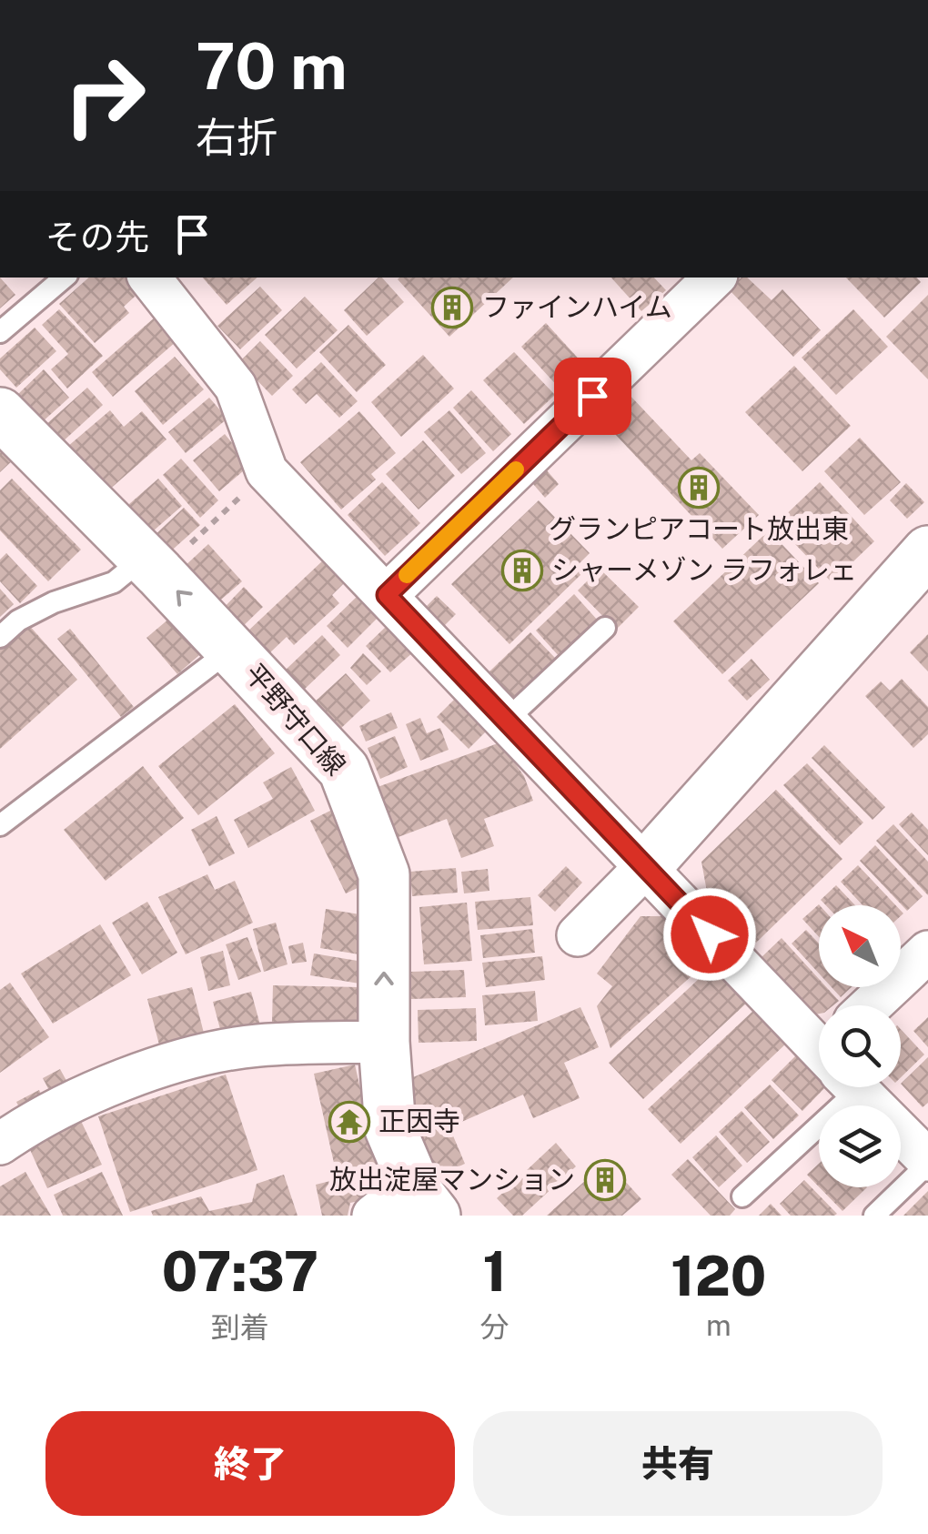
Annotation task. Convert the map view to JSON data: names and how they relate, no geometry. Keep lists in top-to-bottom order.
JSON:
{
  "streets": {
    "main road": ["平野守口線"]
  },
  "one_way": ["平野守口線"],
  "places": {
    "building": [
      "ファインハイム",
      "グランピアコート放出東",
      "シャーメゾン ラフォレェ",
      "放出淀屋マンション"
    ],
    "temple": ["正因寺"]
  },
  "north": "top left",
  "page": {
    "turn": ["70 m", "右折"],
    "then": "その先",
    "eta": [
      "07:37",
      "到着",
      "1",
      "分",
      "120",
      "m"
    ],
    "buttons": ["終了", "共有"]
  }
}
